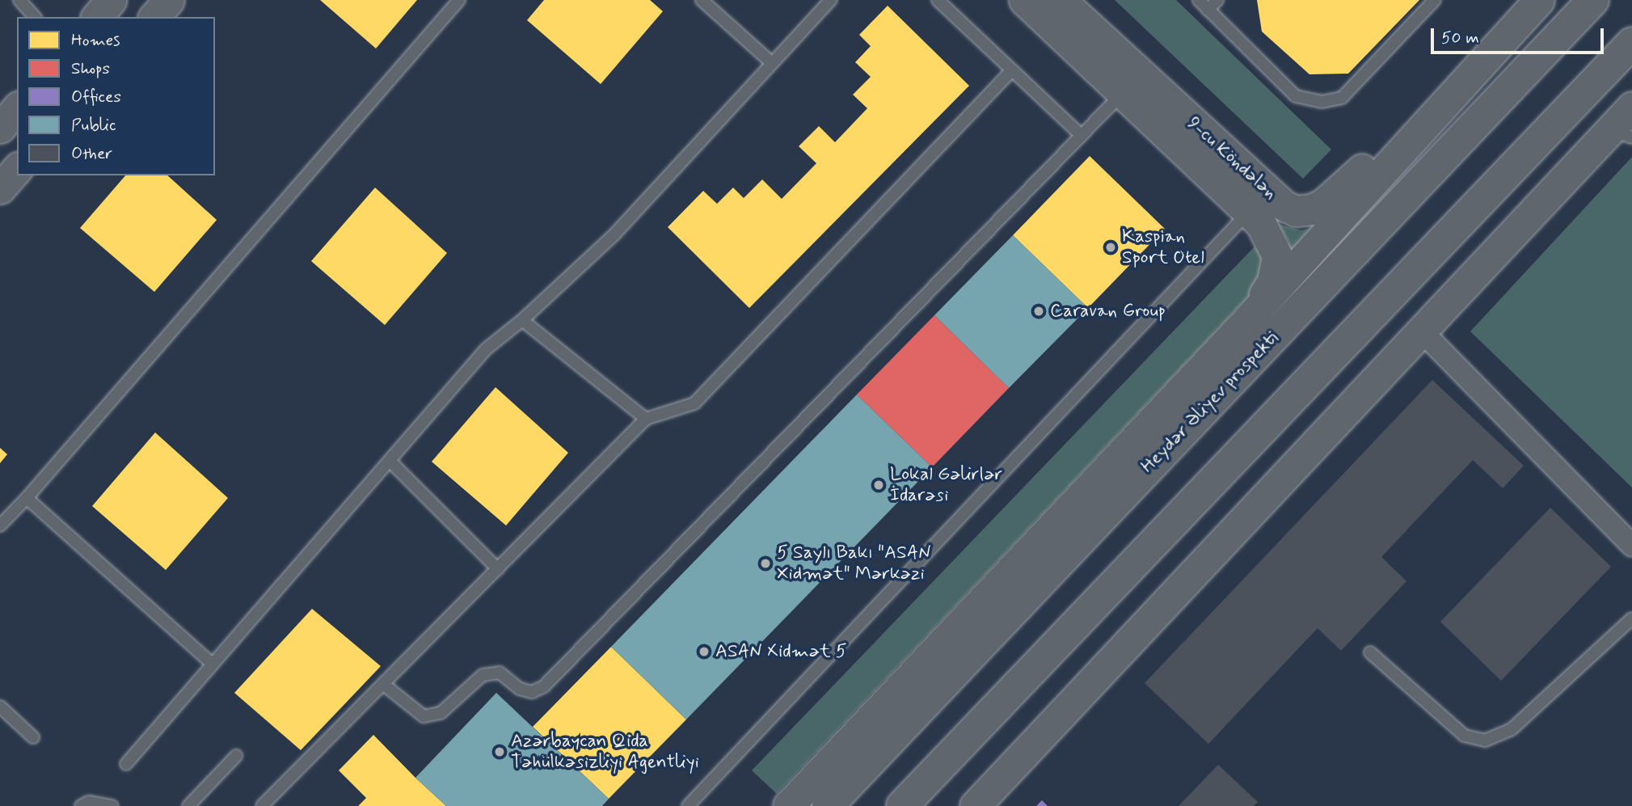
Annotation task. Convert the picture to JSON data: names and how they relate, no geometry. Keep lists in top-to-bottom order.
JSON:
{
  "streets": {
    "highway": ["Heydər Əliyev prospekti"],
    "main road": ["9-cu Köndələn"]
  },
  "places": [
    "Kaspian Sport Otel",
    "Caravan Group",
    "Lokal Gəlirlər İdarəsi",
    "5 Saylı Bakı \"ASAN Xidmət\" Mərkəzi",
    "ASAN Xidmət 5",
    "Azərbaycan Qida Təhülkəsizliyi Agentliyi"
  ],
  "legend": [
    "Homes",
    "Shops",
    "Offices",
    "Public",
    "Other"
  ],
  "scale_bar": "50 m"
}
